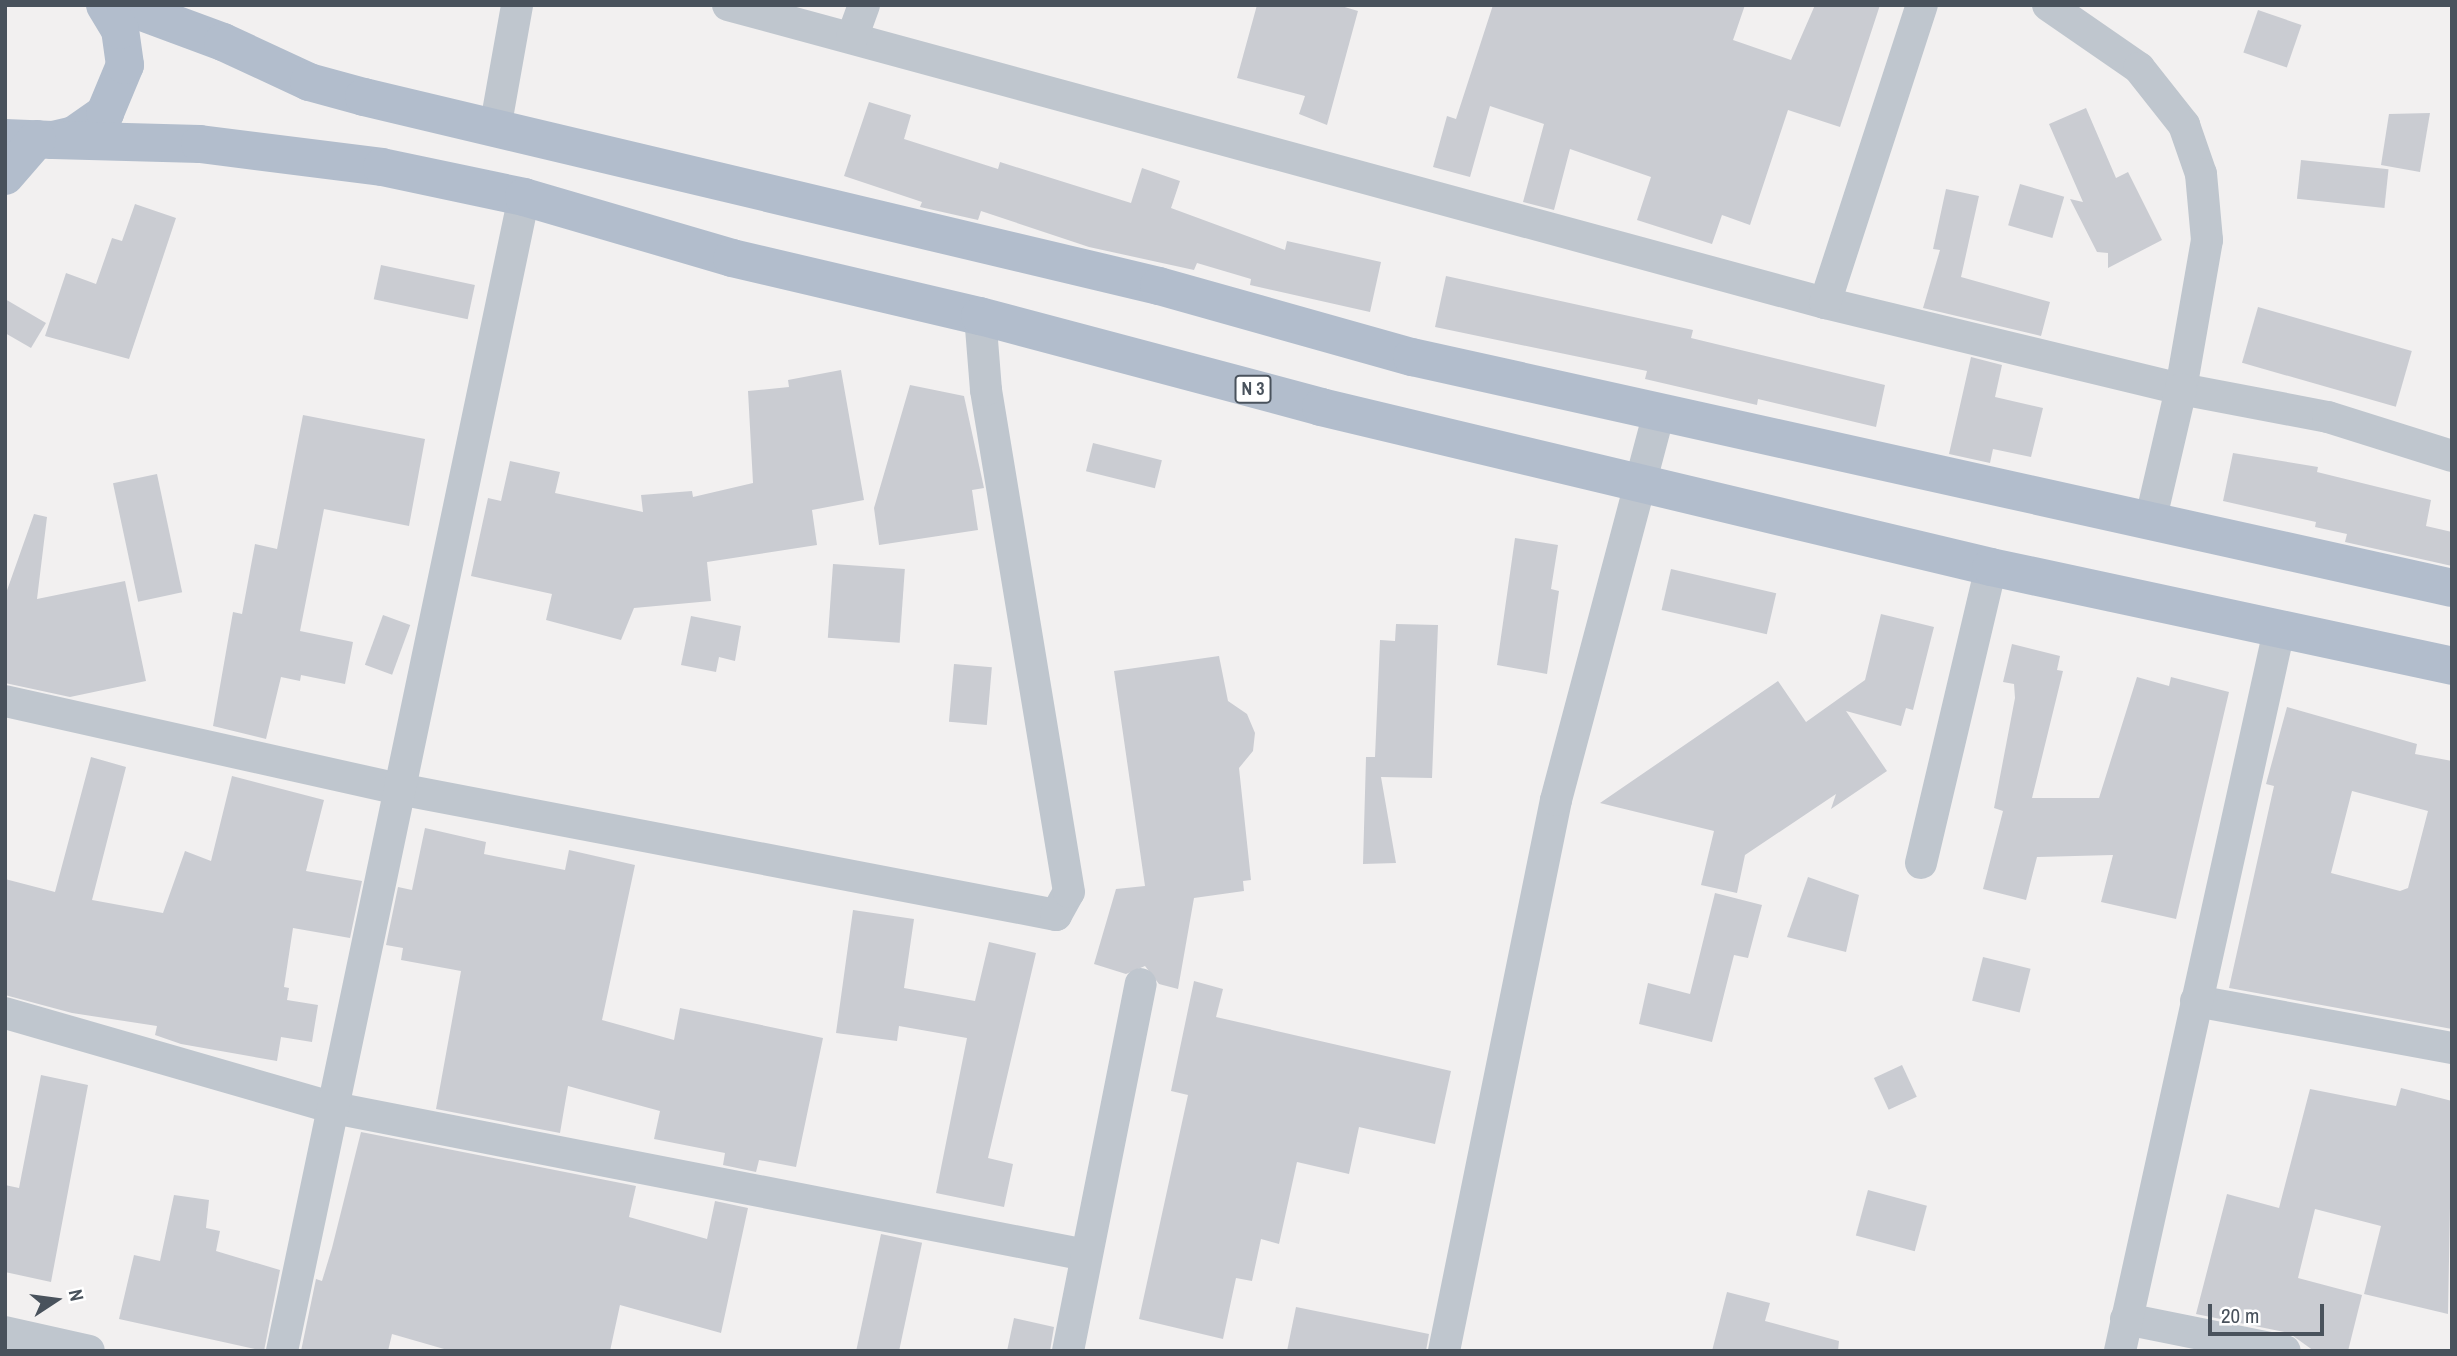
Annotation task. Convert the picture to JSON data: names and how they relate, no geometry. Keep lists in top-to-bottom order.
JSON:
{
  "streets": {
    "main road": ["N 3"]
  },
  "scale_bar": "20 m",
  "north": "right"
}
